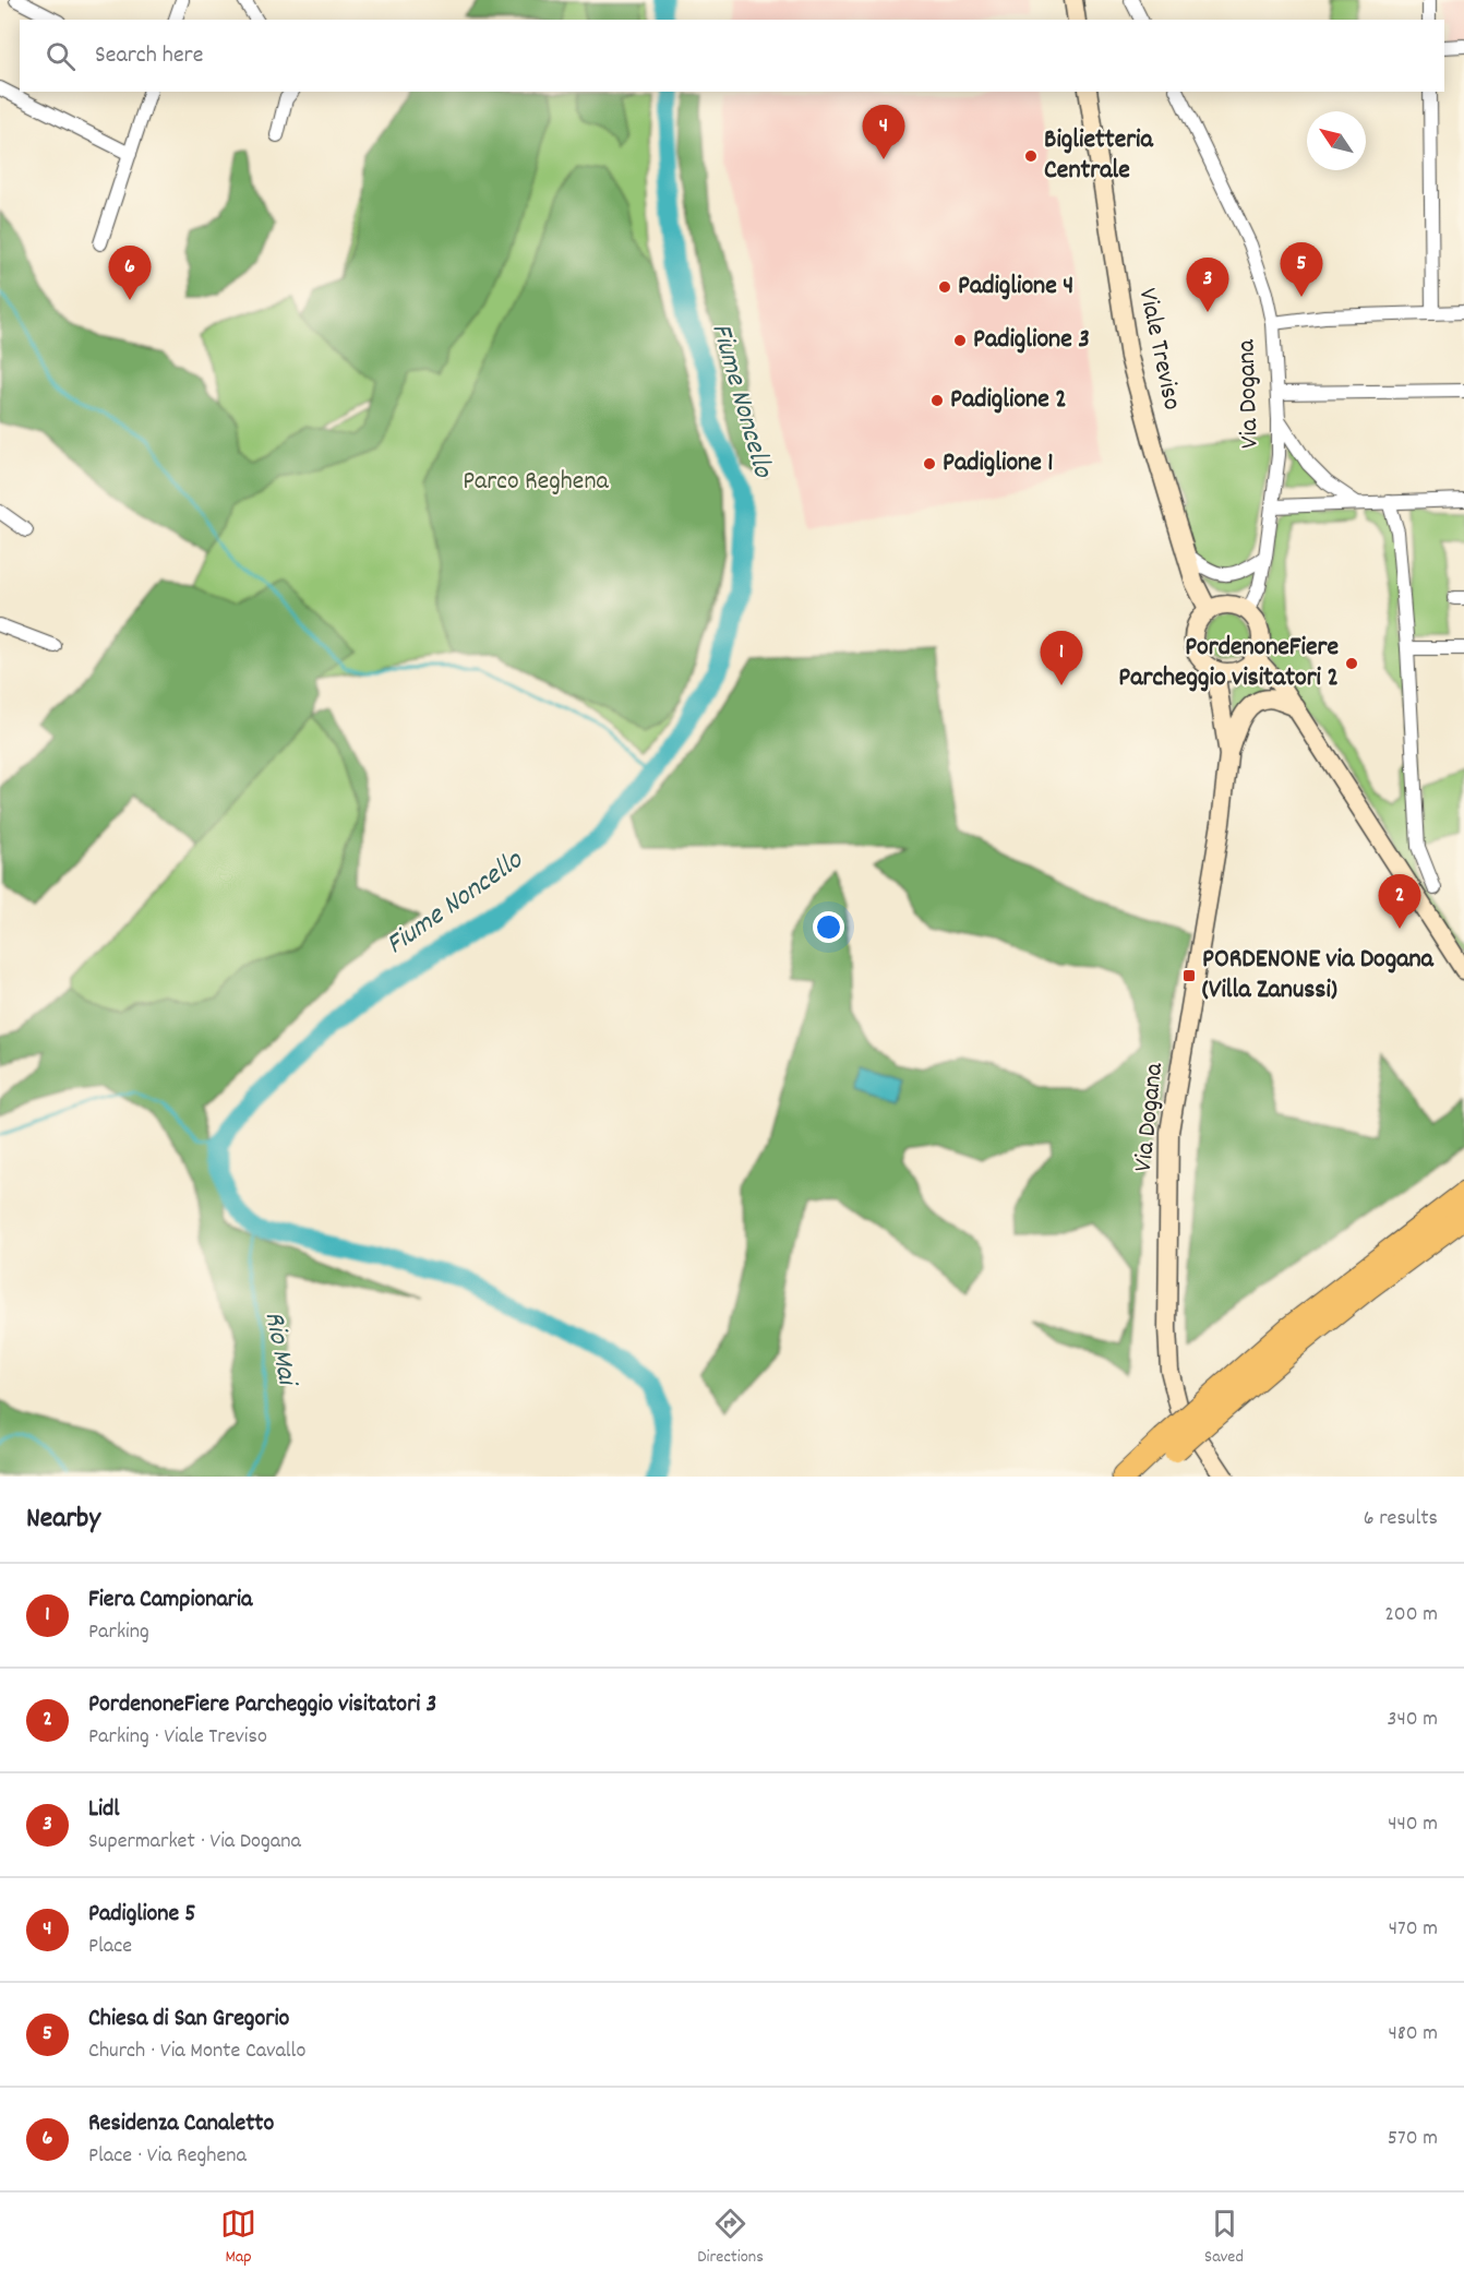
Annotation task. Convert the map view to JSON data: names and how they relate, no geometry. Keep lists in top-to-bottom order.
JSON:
{
  "streets": {
    "main road": ["Viale Treviso", "Via Dogana"]
  },
  "crossings": [
    ["Viale Treviso", "Via Dogana"]
  ],
  "water": ["Fiume Noncello", "Rio Mai"],
  "parks": ["Parco Reghena"],
  "places": {
    "other": [
      "Biglietteria Centrale",
      "Padiglione 4",
      "Padiglione 3",
      "Padiglione 2",
      "Padiglione 1",
      "PordenoneFiere Parcheggio visitatori 2"
    ],
    "transit": ["PORDENONE via Dogana (Villa Zanussi)"]
  },
  "north": "top left",
  "page": {
    "search": "Search here",
    "pins": [
      "4",
      "5",
      "6",
      "3",
      "1",
      "2"
    ],
    "heading": ["Nearby", "6 results"],
    "list": [
      {
        "mark": "1",
        "name": "Fiera Campionaria",
        "note": "Parking",
        "value": "200 m"
      },
      {
        "mark": "2",
        "name": "PordenoneFiere Parcheggio visitatori 3",
        "note": "Parking · Viale Treviso",
        "value": "340 m"
      },
      {
        "mark": "3",
        "name": "Lidl",
        "note": "Supermarket · Via Dogana",
        "value": "440 m"
      },
      {
        "mark": "4",
        "name": "Padiglione 5",
        "note": "Place",
        "value": "470 m"
      },
      {
        "mark": "5",
        "name": "Chiesa di San Gregorio",
        "note": "Church · Via Monte Cavallo",
        "value": "480 m"
      },
      {
        "mark": "6",
        "name": "Residenza Canaletto",
        "note": "Place · Via Reghena",
        "value": "570 m"
      }
    ],
    "nav": ["Map", "Directions", "Saved"]
  }
}
